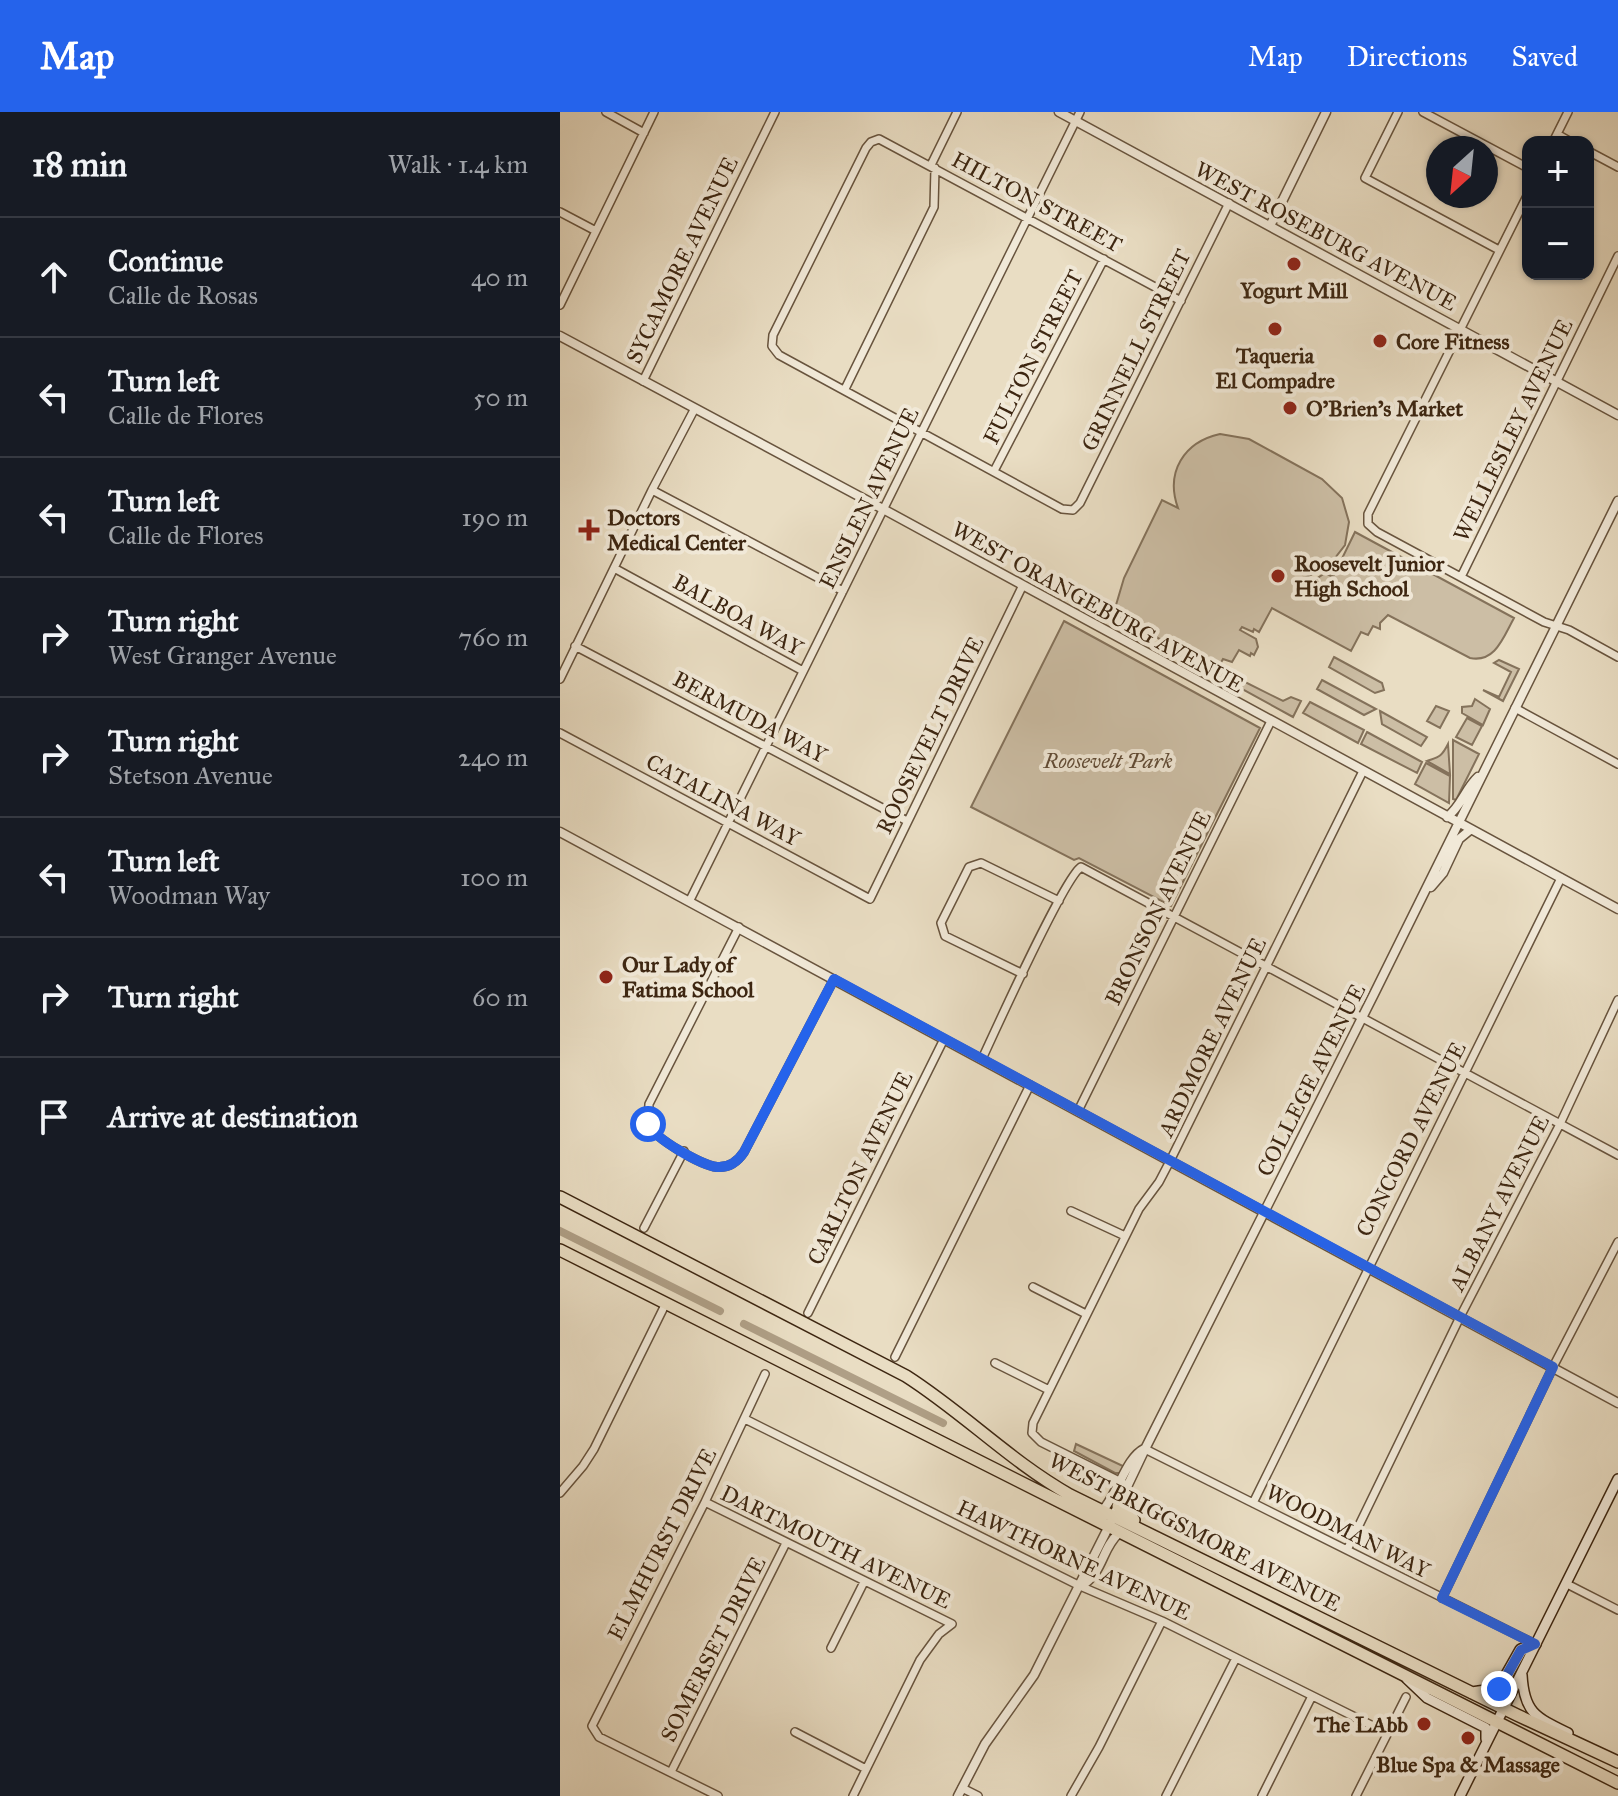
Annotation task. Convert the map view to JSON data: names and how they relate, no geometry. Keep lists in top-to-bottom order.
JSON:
{
  "streets": {
    "main road": ["WEST BRIGGSMORE AVENUE"],
    "street": [
      "HILTON STREET",
      "WEST ROSEBURG AVENUE",
      "SYCAMORE AVENUE",
      "GRINNELL STREET",
      "FULTON STREET",
      "WELLESLEY AVENUE",
      "ENSLEN AVENUE",
      "WEST ORANGEBURG AVENUE",
      "BALBOA WAY",
      "BERMUDA WAY",
      "ROOSEVELT DRIVE",
      "CATALINA WAY",
      "BRONSON AVENUE",
      "ARDMORE AVENUE",
      "COLLEGE AVENUE",
      "CONCORD AVENUE",
      "CARLTON AVENUE",
      "ALBANY AVENUE",
      "WOODMAN WAY",
      "ELMHURST DRIVE",
      "DARTMOUTH AVENUE",
      "HAWTHORNE AVENUE",
      "SOMERSET DRIVE"
    ]
  },
  "crossings": [
    ["HILTON STREET", "GRINNELL STREET"],
    ["HILTON STREET", "FULTON STREET"],
    ["HILTON STREET", "ENSLEN AVENUE"],
    ["WEST ROSEBURG AVENUE", "GRINNELL STREET"],
    ["WEST ROSEBURG AVENUE", "WELLESLEY AVENUE"],
    ["WEST ROSEBURG AVENUE", "ENSLEN AVENUE"],
    ["SYCAMORE AVENUE", "WEST ORANGEBURG AVENUE"],
    ["GRINNELL STREET", "FULTON STREET"],
    ["ENSLEN AVENUE", "WEST ORANGEBURG AVENUE"],
    ["ENSLEN AVENUE", "BALBOA WAY"],
    ["ENSLEN AVENUE", "BERMUDA WAY"],
    ["ENSLEN AVENUE", "CATALINA WAY"],
    ["WEST ORANGEBURG AVENUE", "ROOSEVELT DRIVE"],
    ["WEST ORANGEBURG AVENUE", "BRONSON AVENUE"],
    ["WEST ORANGEBURG AVENUE", "ARDMORE AVENUE"],
    ["WEST ORANGEBURG AVENUE", "COLLEGE AVENUE"],
    ["WEST ORANGEBURG AVENUE", "CONCORD AVENUE"],
    ["BERMUDA WAY", "ROOSEVELT DRIVE"],
    ["ROOSEVELT DRIVE", "CATALINA WAY"],
    ["ARDMORE AVENUE", "COLLEGE AVENUE"],
    ["COLLEGE AVENUE", "WOODMAN WAY"],
    ["CONCORD AVENUE", "WOODMAN WAY"],
    ["ALBANY AVENUE", "WOODMAN WAY"],
    ["ELMHURST DRIVE", "DARTMOUTH AVENUE"],
    ["ELMHURST DRIVE", "HAWTHORNE AVENUE"],
    ["ELMHURST DRIVE", "SOMERSET DRIVE"],
    ["DARTMOUTH AVENUE", "SOMERSET DRIVE"]
  ],
  "parks": ["Roosevelt Park"],
  "places": {
    "other": [
      "Yogurt Mill",
      "Taqueria El Compadre",
      "Core Fitness",
      "O'Brien's Market",
      "Roosevelt Junior High School",
      "Our Lady of Fatima School",
      "The LAbb",
      "Blue Spa & Massage"
    ],
    "health": ["Doctors Medical Center"]
  },
  "north": "bottom left",
  "page": {
    "header": "Map",
    "nav": ["Map", "Directions", "Saved"],
    "heading": ["18 min", "Walk · 1.4 km"],
    "map_buttons": ["+", "−"],
    "list": [
      ["Continue", "Calle de Rosas", "40 m"],
      ["Turn left", "Calle de Flores", "50 m"],
      ["Turn left", "Calle de Flores", "190 m"],
      ["Turn right", "West Granger Avenue", "760 m"],
      ["Turn right", "Stetson Avenue", "240 m"],
      ["Turn left", "Woodman Way", "100 m"],
      ["Turn right", "60 m"],
      "Arrive at destination"
    ]
  }
}
